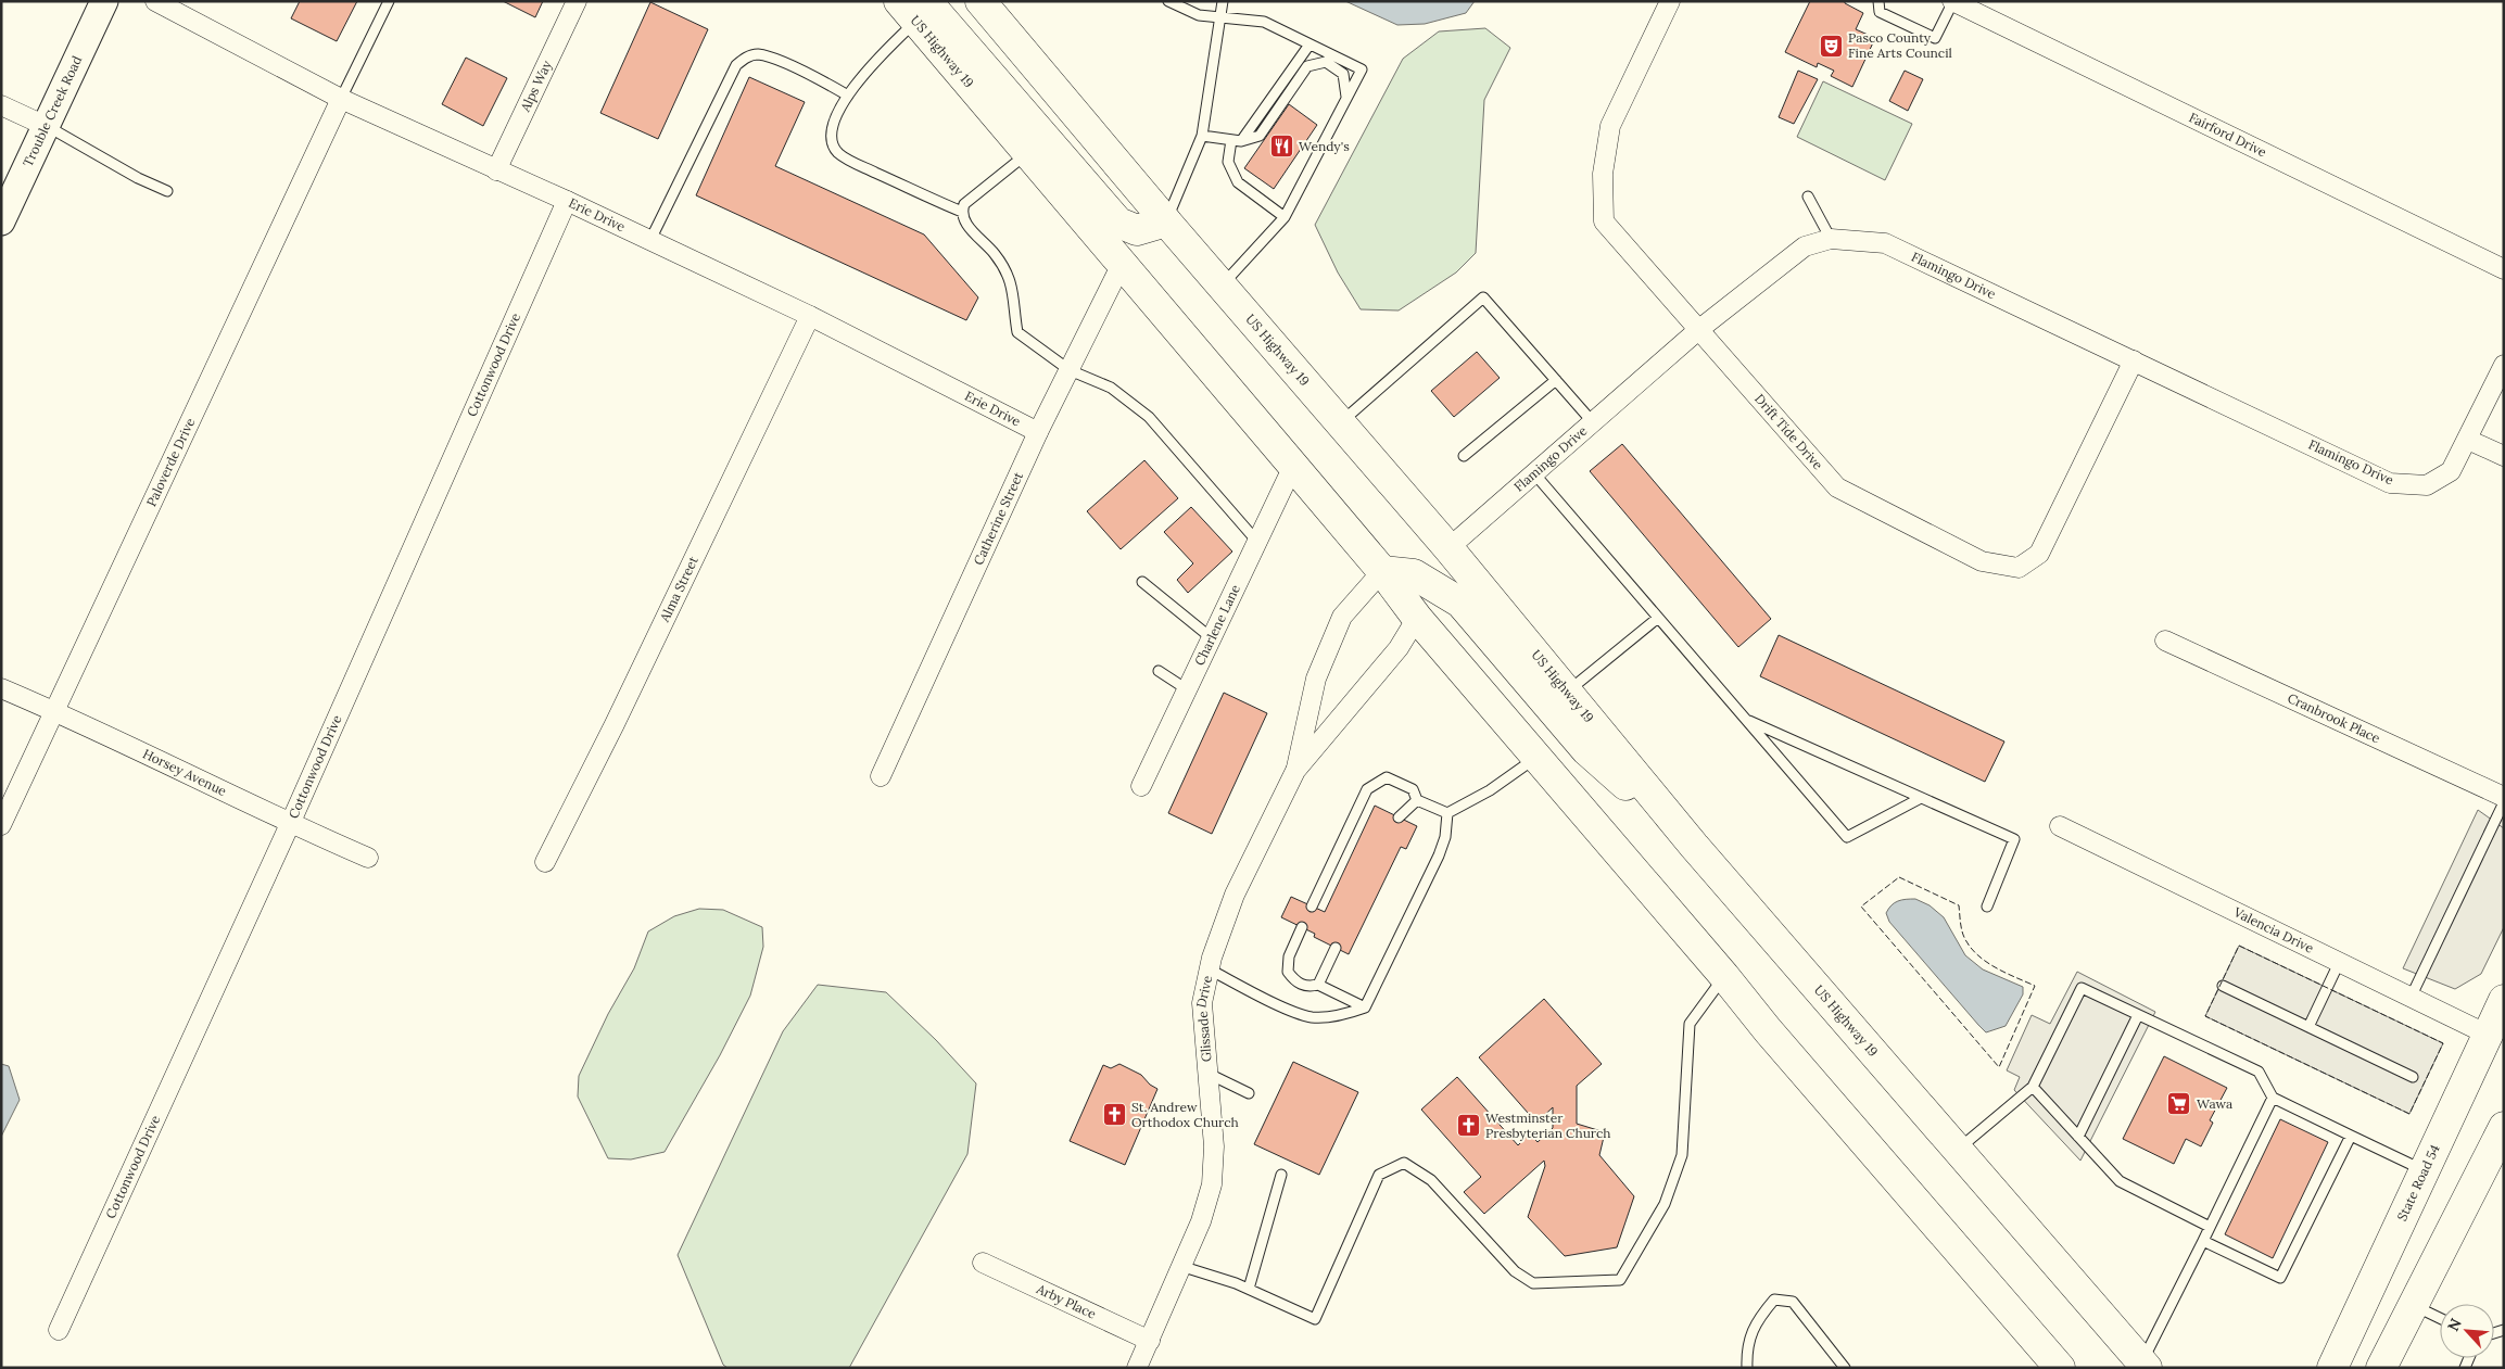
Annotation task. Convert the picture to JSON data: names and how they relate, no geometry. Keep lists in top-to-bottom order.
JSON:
{
  "streets": {
    "main road": ["US Highway 19", "State Road 54"],
    "street": [
      "Alps Way",
      "Trouble Creek Road",
      "Fairford Drive",
      "Erie Drive",
      "Flamingo Drive",
      "Cottonwood Drive",
      "Drift Tide Drive",
      "Paloverde Drive",
      "Catherine Street",
      "Alma Street",
      "Charlene Lane",
      "Cranbrook Place",
      "Horsey Avenue",
      "Valencia Drive",
      "Glissade Drive",
      "Arby Place"
    ]
  },
  "crossings": [
    ["US Highway 19", "Flamingo Drive"],
    ["US Highway 19", "Catherine Street"],
    ["US Highway 19", "Charlene Lane"],
    ["US Highway 19", "Glissade Drive"],
    ["Alps Way", "Erie Drive"],
    ["Erie Drive", "Cottonwood Drive"],
    ["Erie Drive", "Paloverde Drive"],
    ["Erie Drive", "Catherine Street"],
    ["Erie Drive", "Alma Street"],
    ["Flamingo Drive", "Drift Tide Drive"],
    ["Cottonwood Drive", "Horsey Avenue"],
    ["Paloverde Drive", "Horsey Avenue"],
    ["Valencia Drive", "State Road 54"],
    ["Glissade Drive", "Arby Place"]
  ],
  "places": {
    "theatre": ["Pasco County Fine Arts Council"],
    "restaurant": ["Wendy's"],
    "supermarket": ["Wawa"],
    "church": ["St. Andrew Orthodox Church", "Westminster Presbyterian Church"]
  },
  "north": "top left"
}
